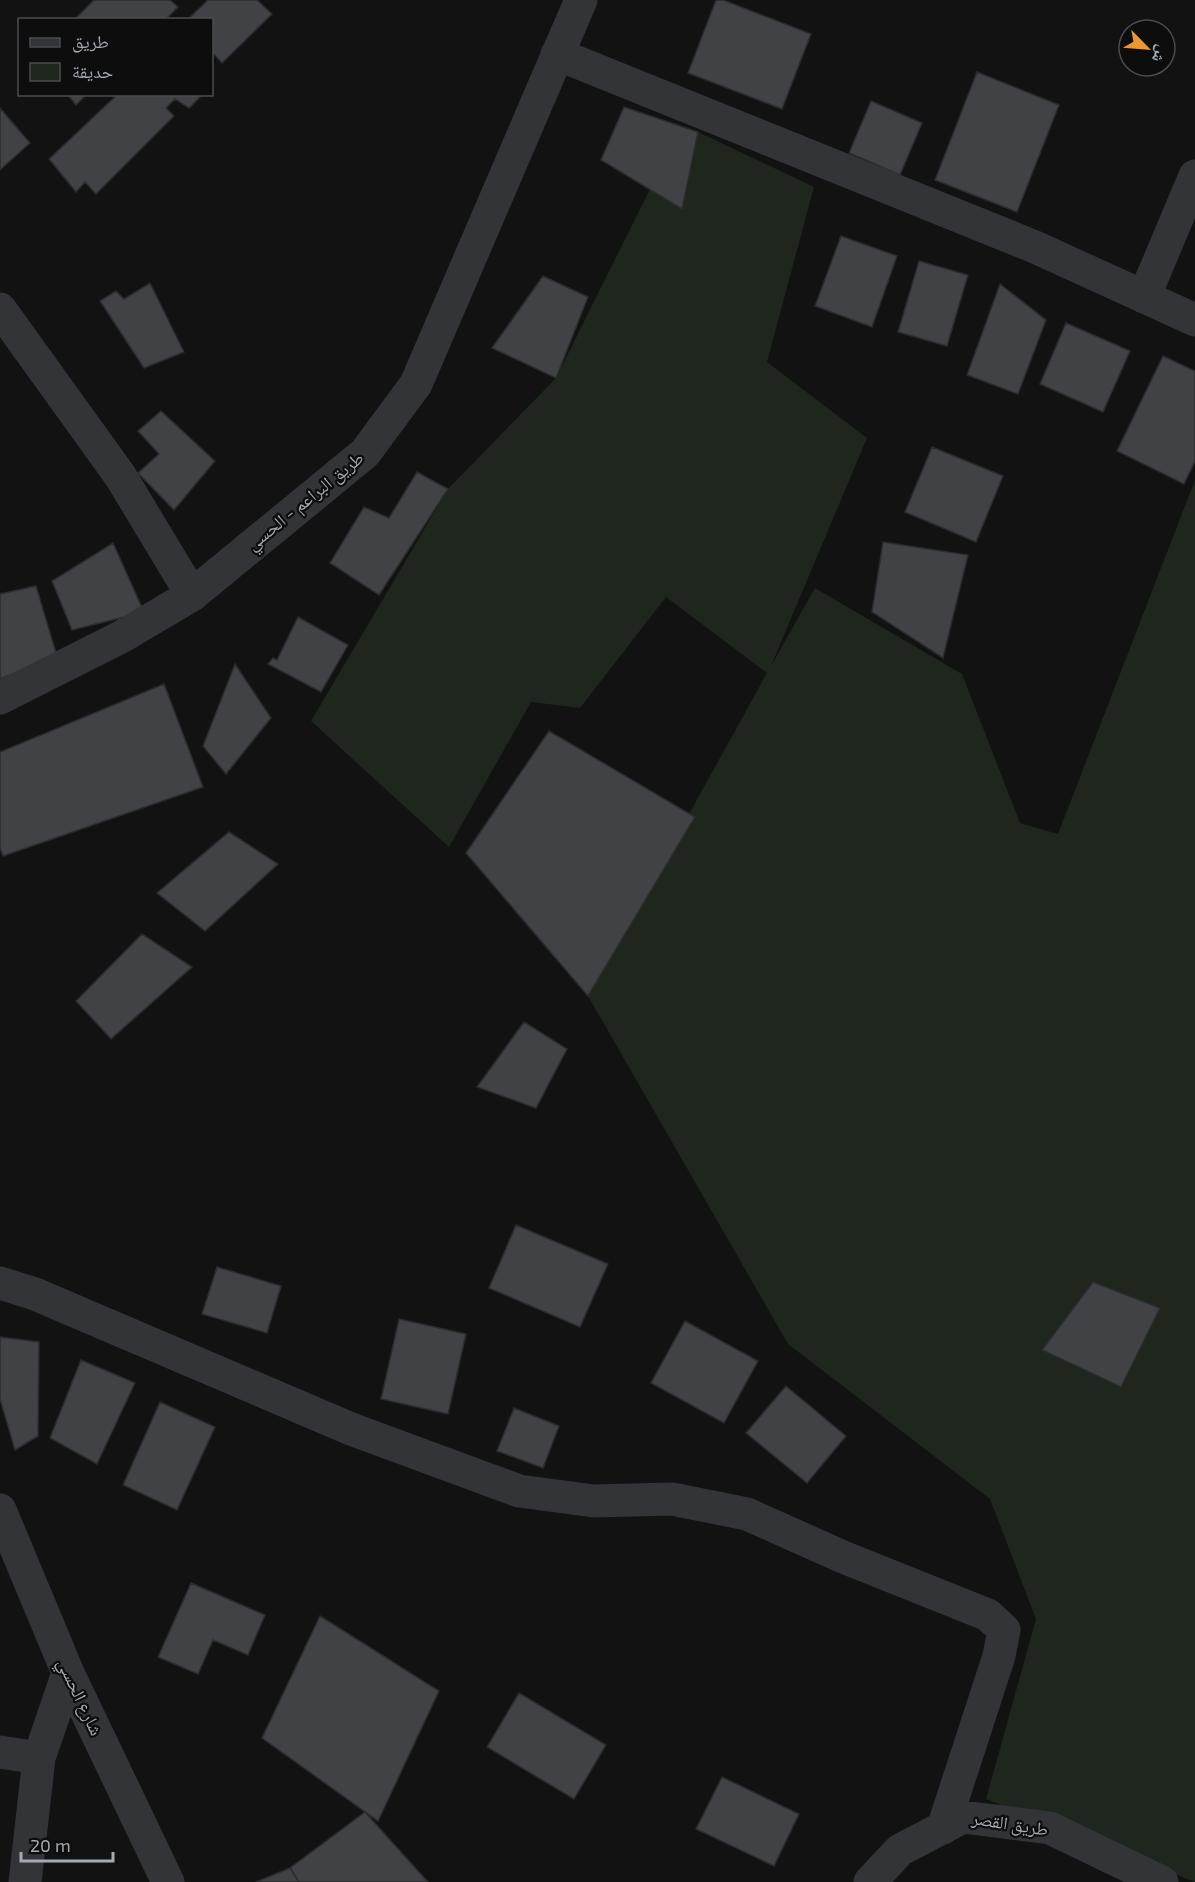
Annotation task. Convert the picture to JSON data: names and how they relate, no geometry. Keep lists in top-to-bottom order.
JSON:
{
  "streets": {
    "street": ["طريق البراعم - الحسي", "شارع الحسي", "طريق القصر"]
  },
  "legend": ["طريق", "حديقة"],
  "scale_bar": "20 m",
  "north": "bottom right"
}
